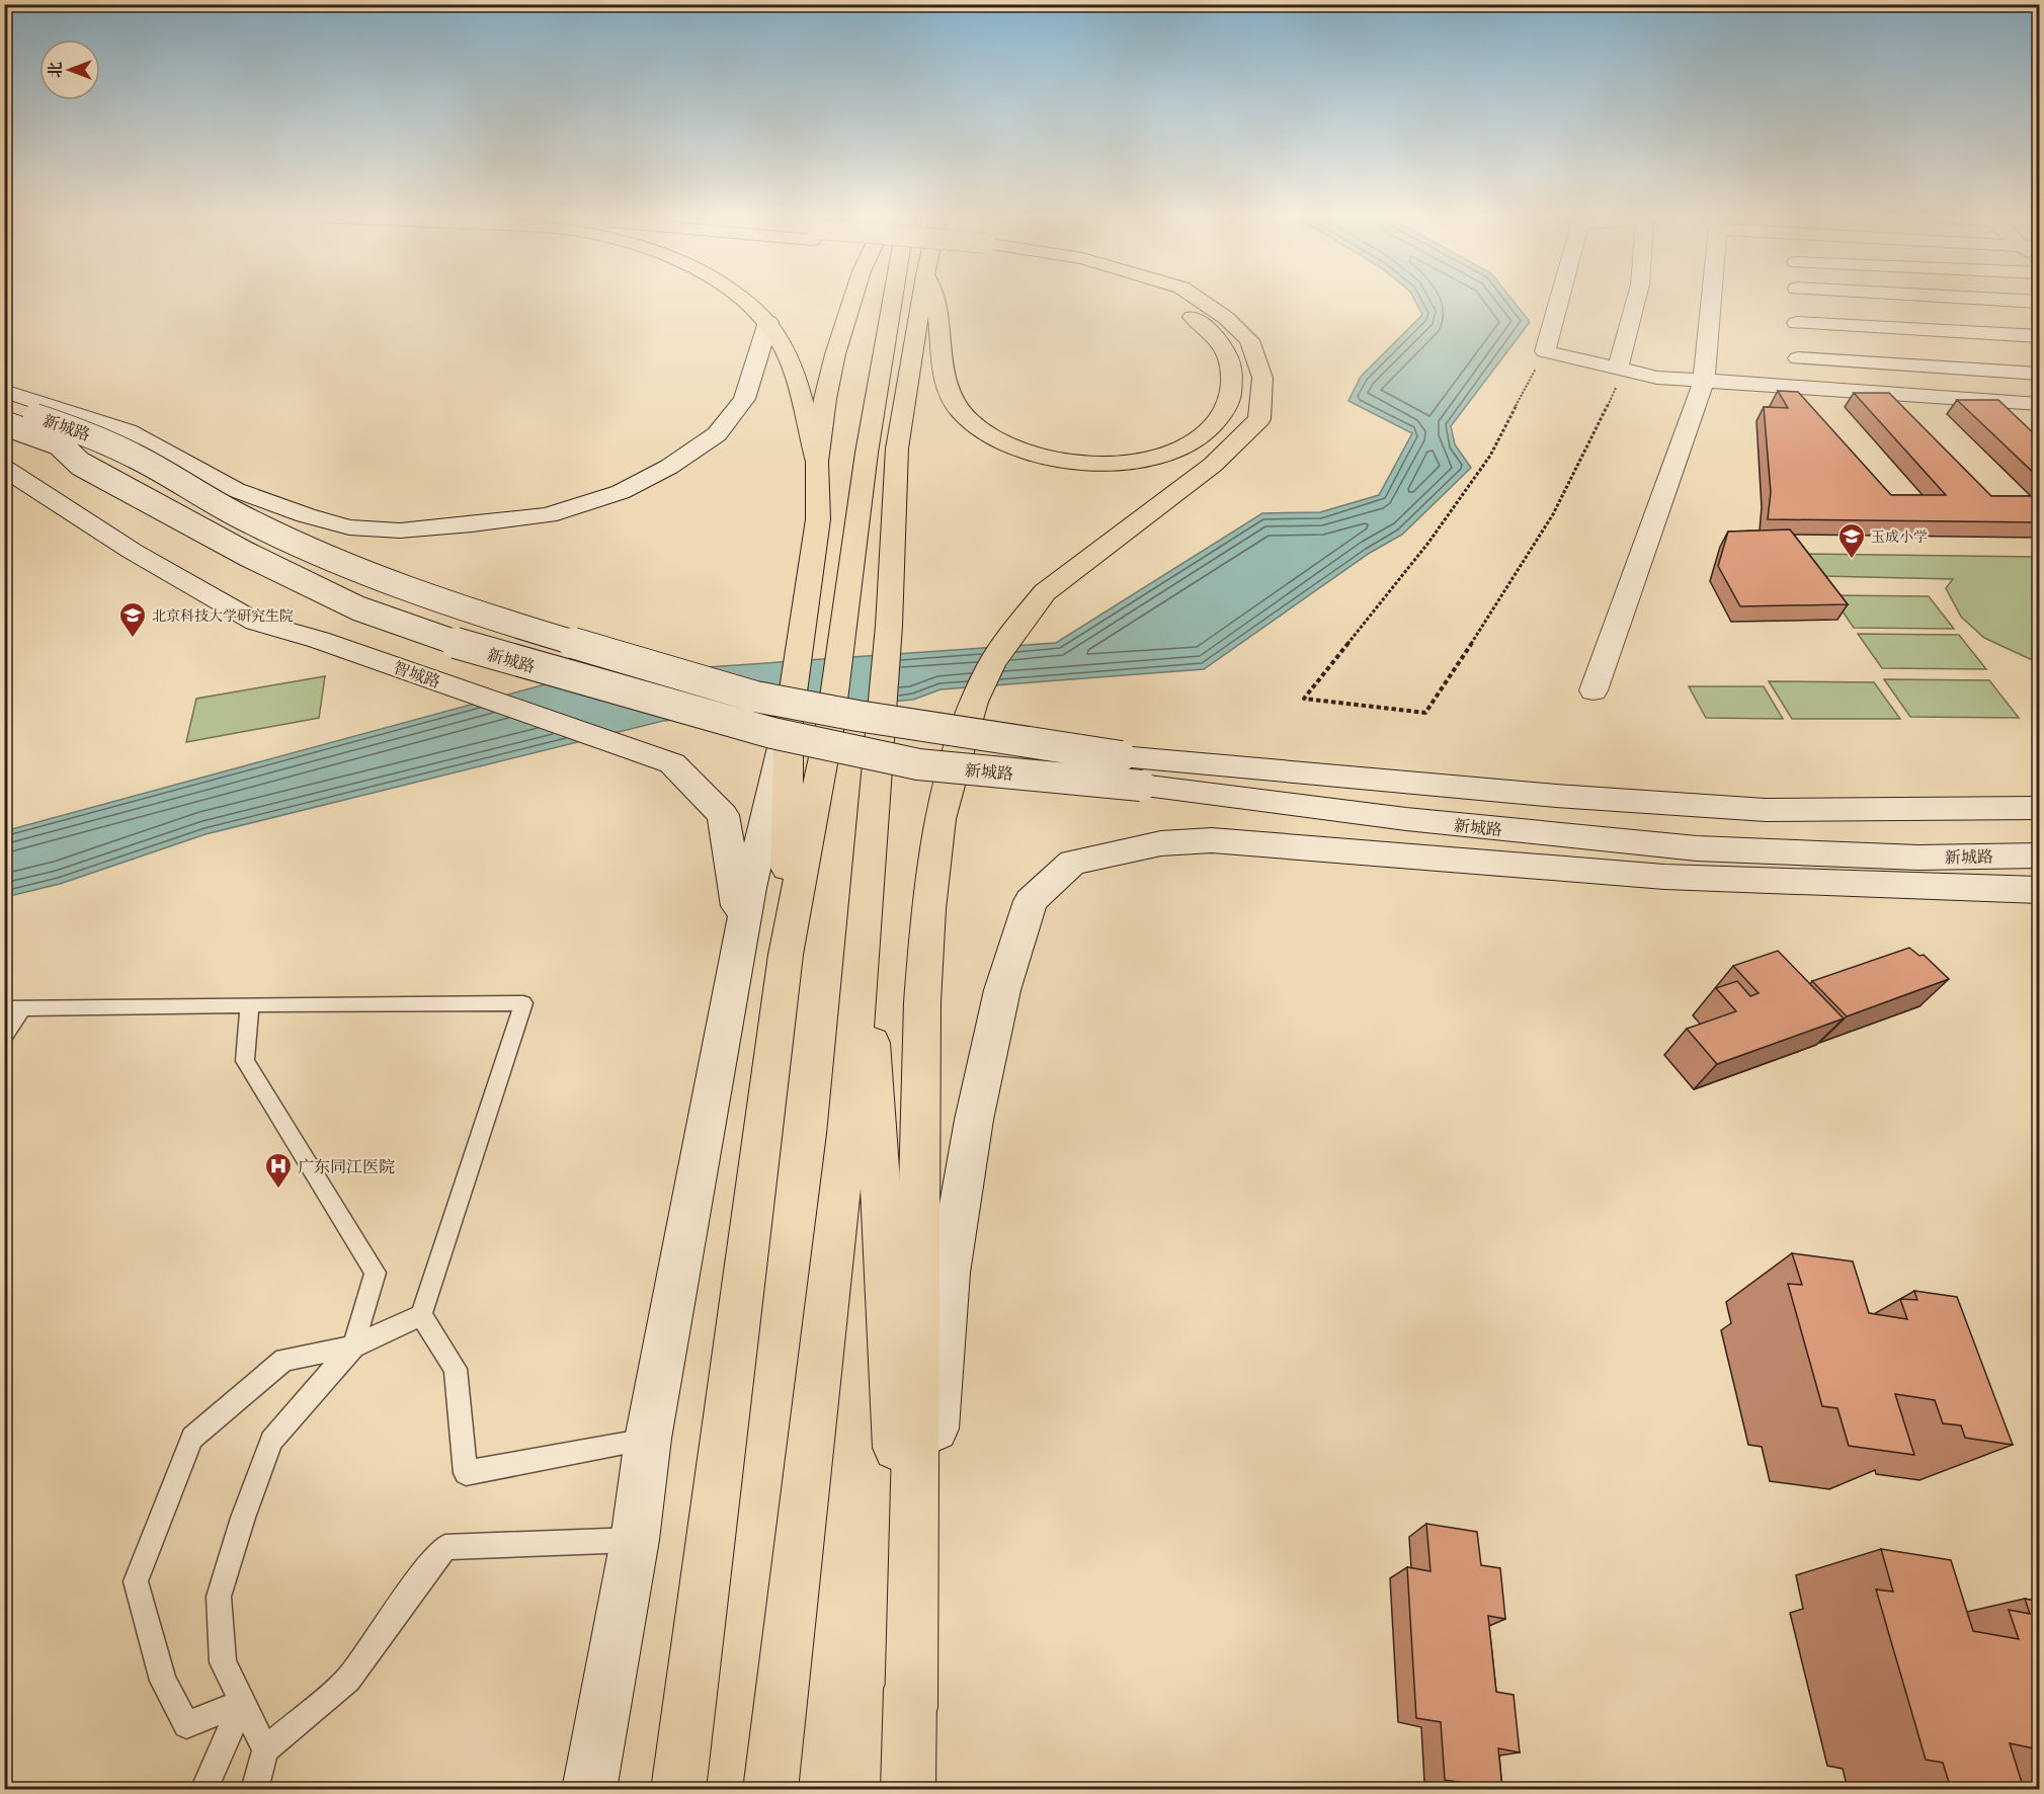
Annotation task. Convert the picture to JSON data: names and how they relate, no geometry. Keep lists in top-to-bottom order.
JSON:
{
  "streets": {
    "street": ["新城路", "智城路"]
  },
  "places": {
    "school or university": ["玉成小学", "北京科技大学研究生院"],
    "hospital": ["广东同江医院"]
  },
  "north": "left"
}
